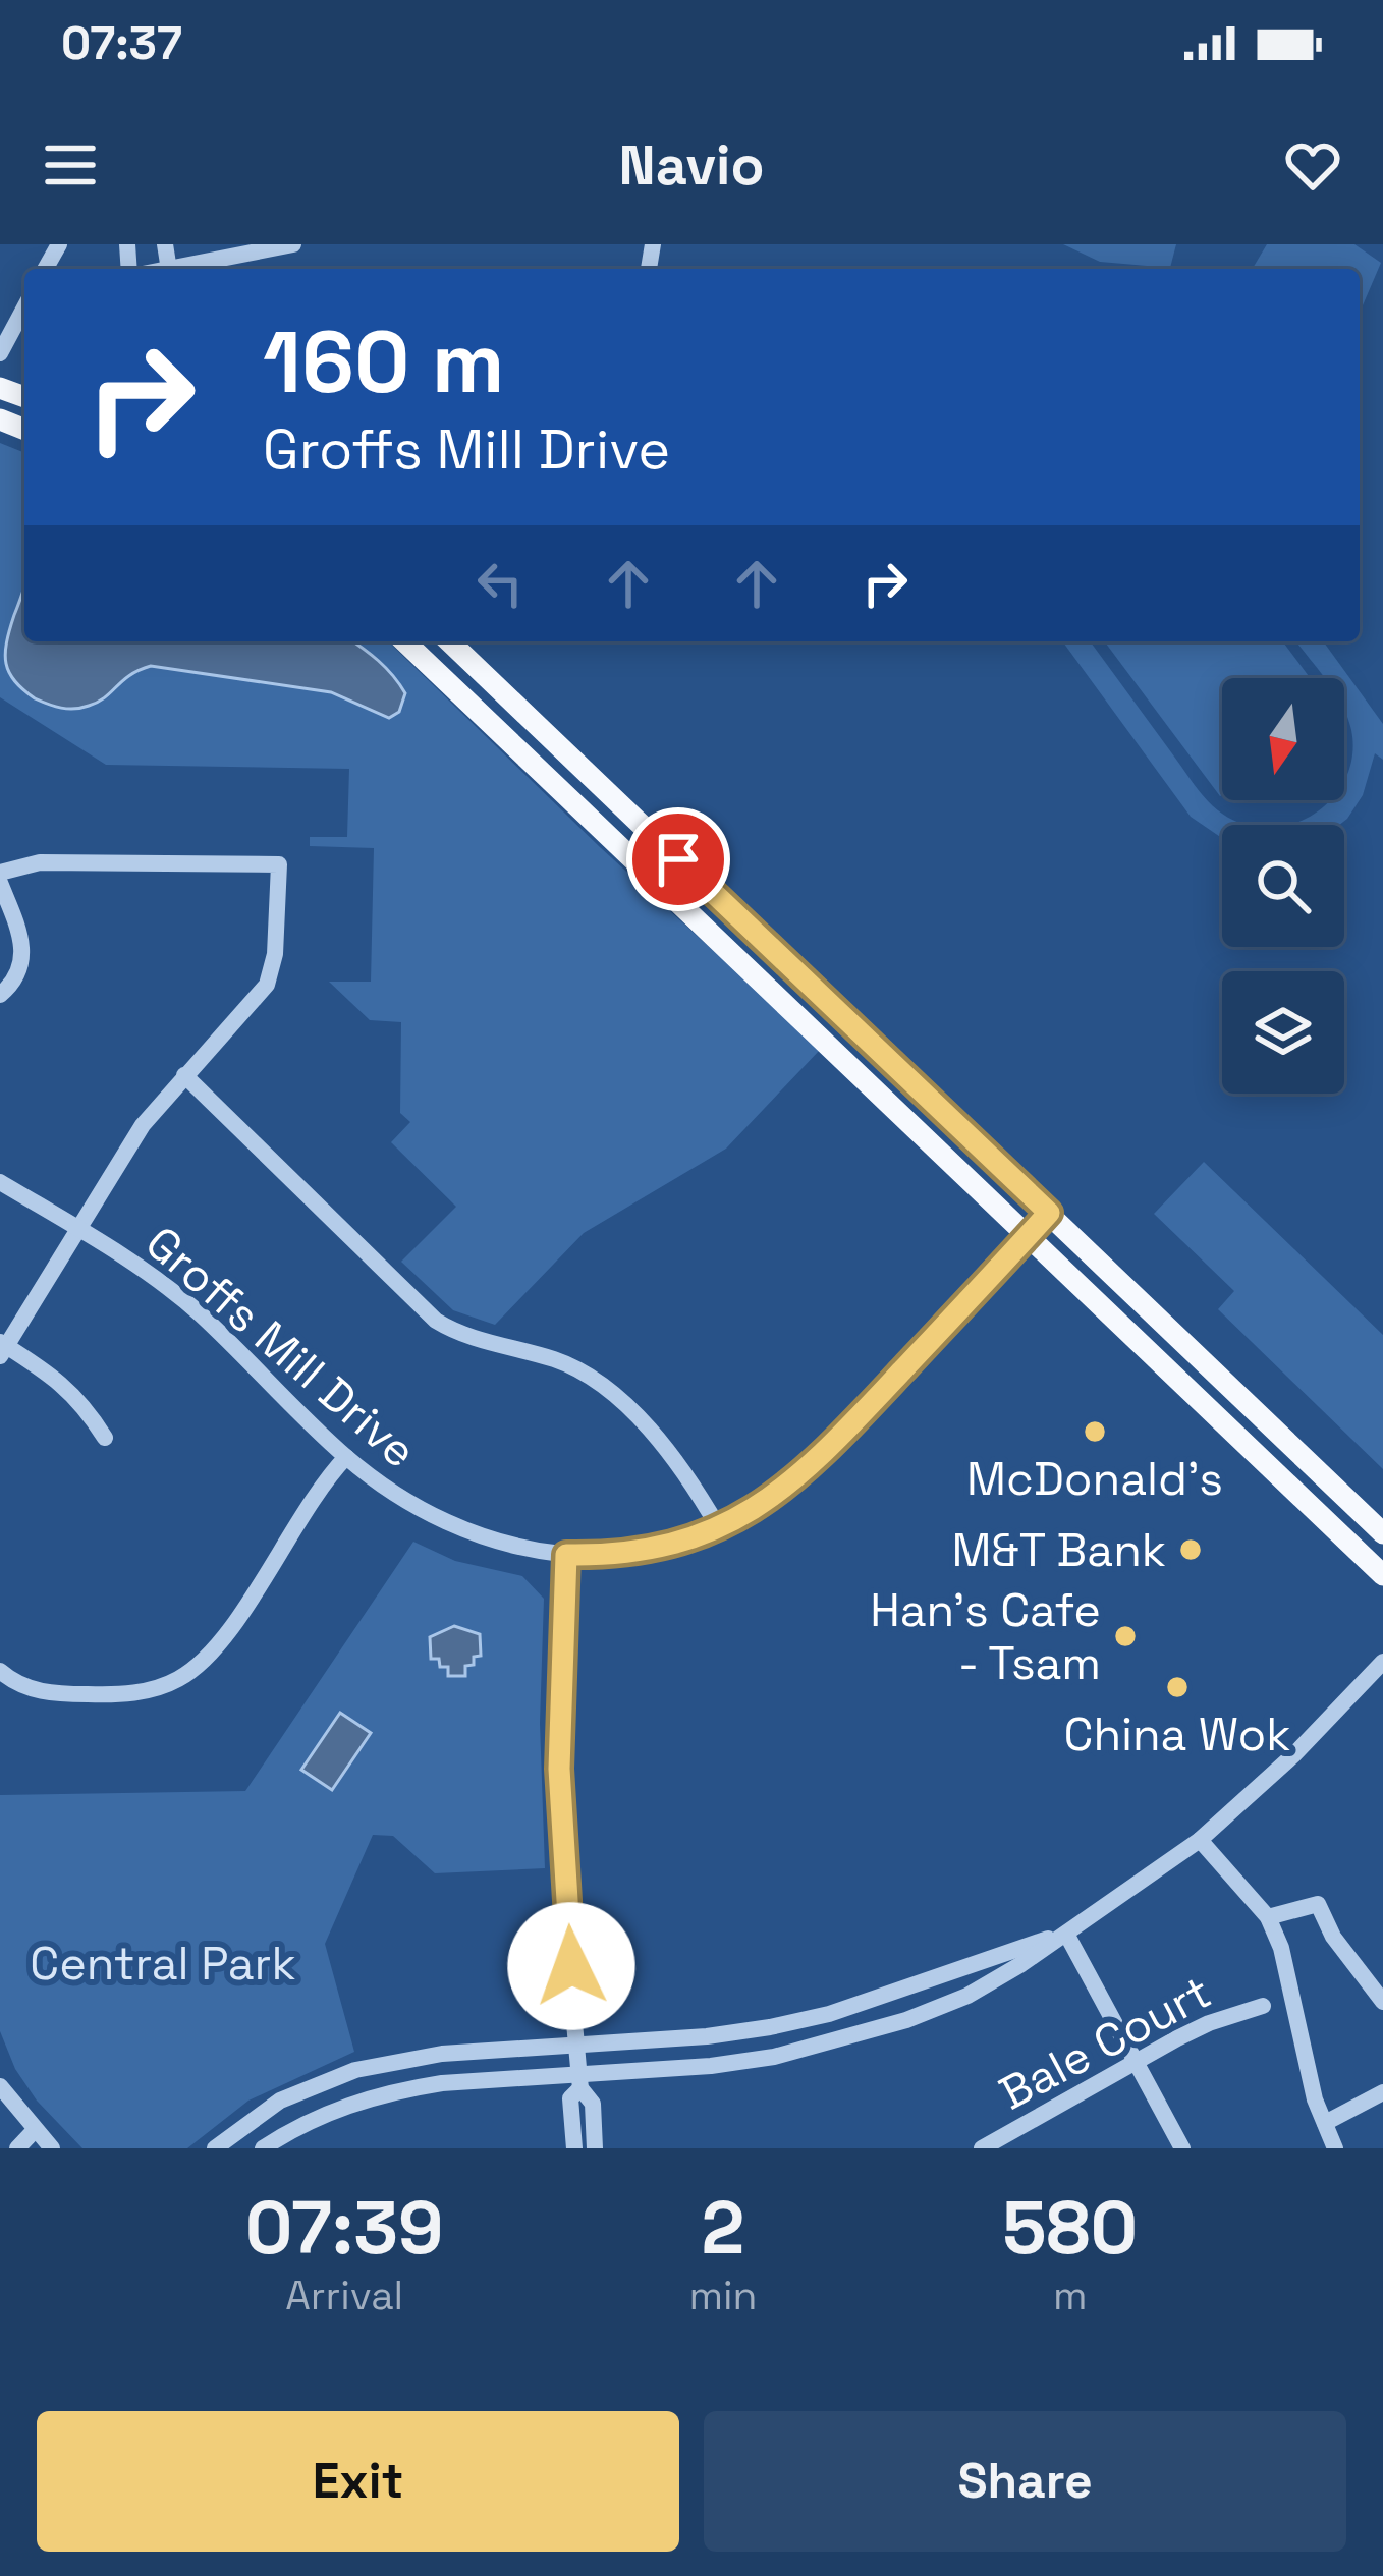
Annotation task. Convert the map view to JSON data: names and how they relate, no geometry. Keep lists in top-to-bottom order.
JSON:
{
  "streets": {
    "street": ["Groffs Mill Drive", "Bale Court"]
  },
  "parks": ["Central Park"],
  "places": [
    "McDonald's",
    "M&T Bank",
    "Han’s Cafe - Tsam",
    "China Wok"
  ],
  "north": "bottom",
  "page": {
    "status": "07:37",
    "header": "Navio",
    "turn": ["160 m", "Groffs Mill Drive"],
    "eta": [
      "07:39",
      "Arrival",
      "2",
      "min",
      "580",
      "m"
    ],
    "buttons": ["Exit", "Share"]
  }
}
